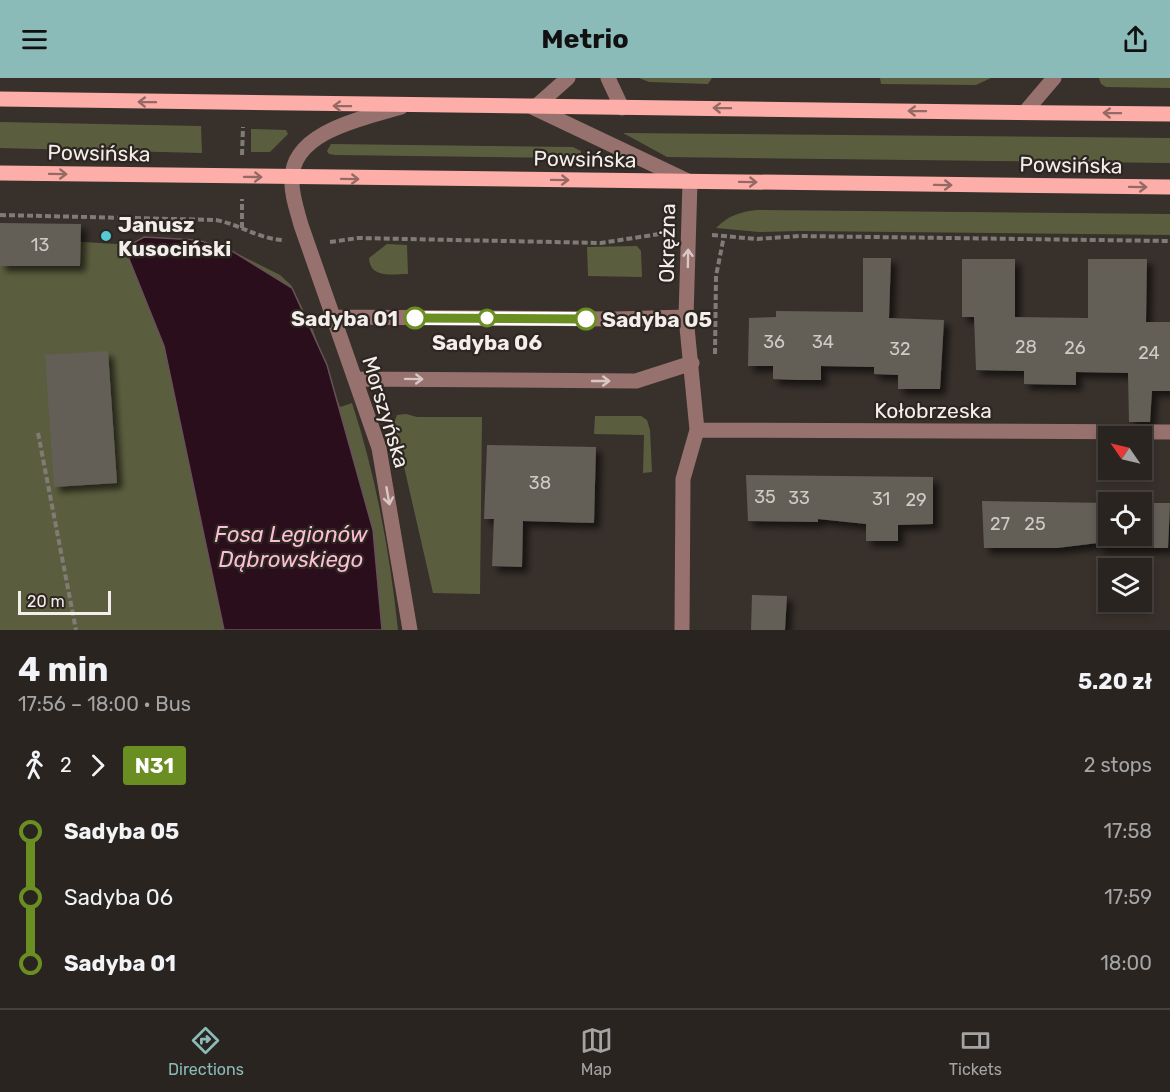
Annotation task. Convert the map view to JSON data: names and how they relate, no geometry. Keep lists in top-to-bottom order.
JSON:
{
  "streets": {
    "main road": ["Powsińska"],
    "street": ["Okrężna", "Kołobrzeska", "Morszyńska"]
  },
  "crossings": [
    ["Powsińska", "Okrężna"],
    ["Powsińska", "Morszyńska"],
    ["Okrężna", "Kołobrzeska"]
  ],
  "one_way": ["Morszyńska"],
  "water": ["Fosa Legionów Dąbrowskiego"],
  "places": [
    "Janusz Kusociński",
    "Sadyba 01",
    "Sadyba 06",
    "Sadyba 05"
  ],
  "lines": ["bus line N31"],
  "house_numbers": [
    "13",
    "36",
    "34",
    "28",
    "26",
    "32",
    "24",
    "38",
    "35",
    "33",
    "31",
    "29",
    "27",
    "25"
  ],
  "scale_bar": "20 m",
  "north": "top left",
  "page": {
    "header": "Metrio",
    "scale": "20 m",
    "heading": ["4 min", "17:56 – 18:00 · Bus", "5.20 zł"],
    "legs": ["2", "N31", "2 stops"],
    "list": [
      {
        "name": "Sadyba 05",
        "value": "17:58"
      },
      {
        "name": "Sadyba 06",
        "value": "17:59"
      },
      {
        "name": "Sadyba 01",
        "value": "18:00"
      }
    ],
    "tabs": ["Directions", "Map", "Tickets"]
  }
}
